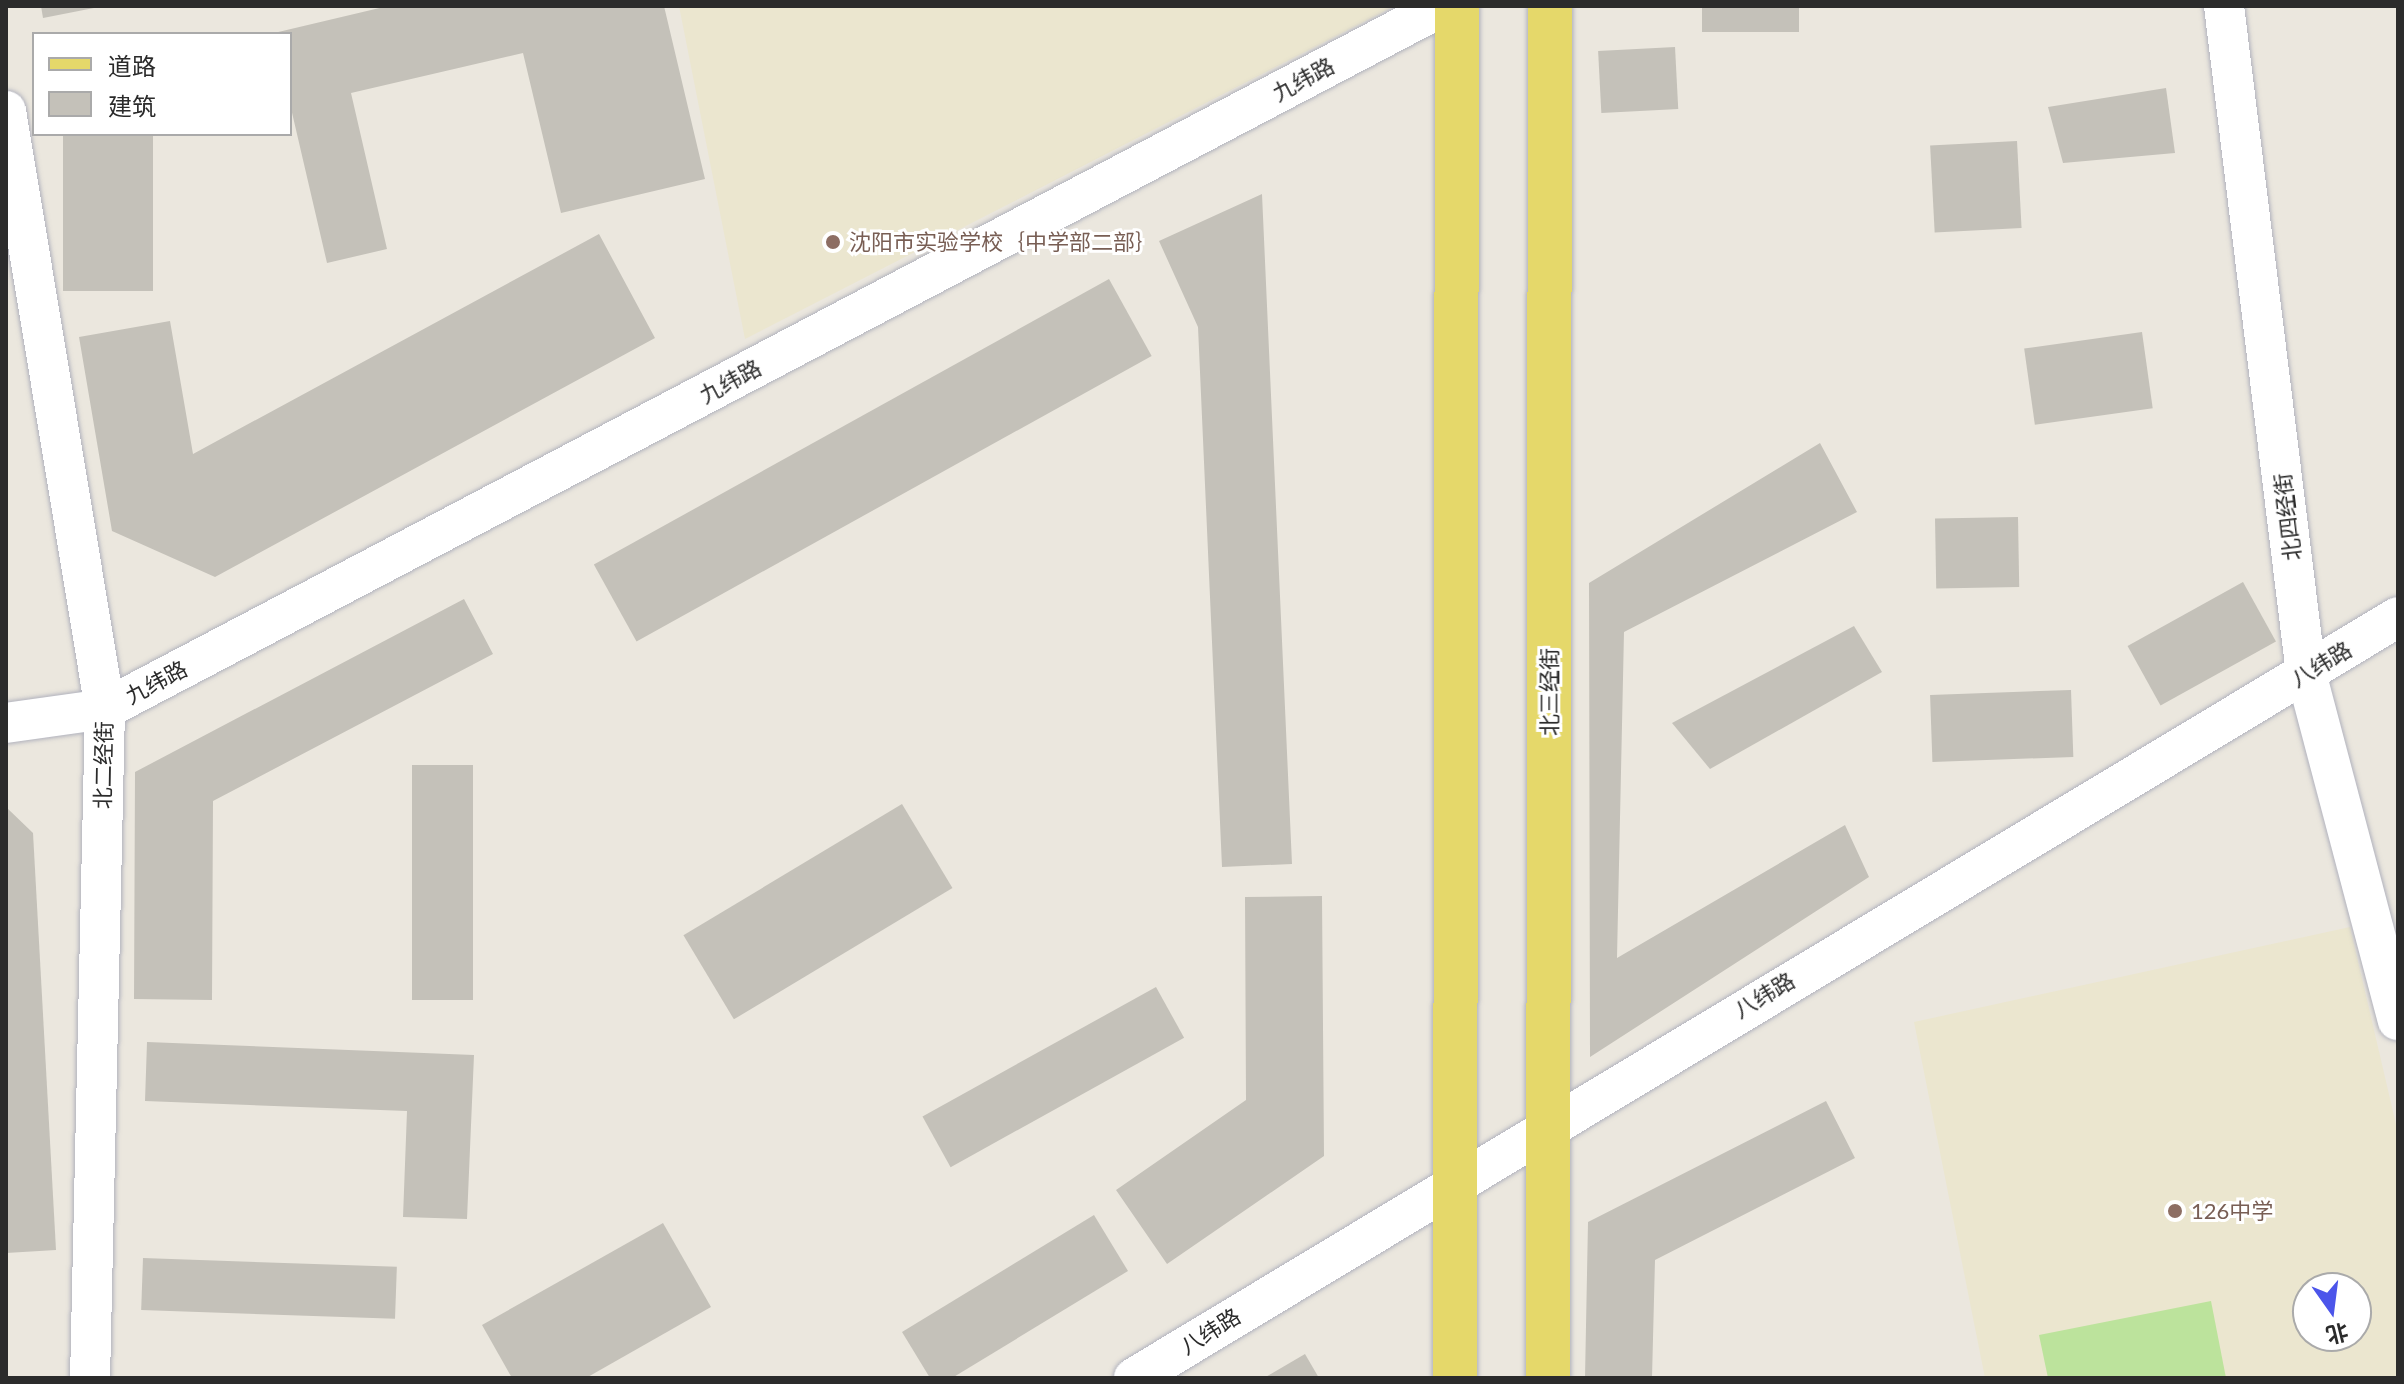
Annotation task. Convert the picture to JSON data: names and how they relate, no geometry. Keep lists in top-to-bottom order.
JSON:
{
  "streets": {
    "main road": ["北三经街"],
    "street": [
      "九纬路",
      "北四经街",
      "八纬路",
      "北二经街"
    ]
  },
  "crossings": [
    ["九纬路", "北二经街"],
    ["北四经街", "八纬路"],
    ["八纬路", "北三经街"]
  ],
  "places": ["沈阳市实验学校｛中学部二部｝", "126中学"],
  "legend": ["道路", "建筑"],
  "north": "bottom"
}
